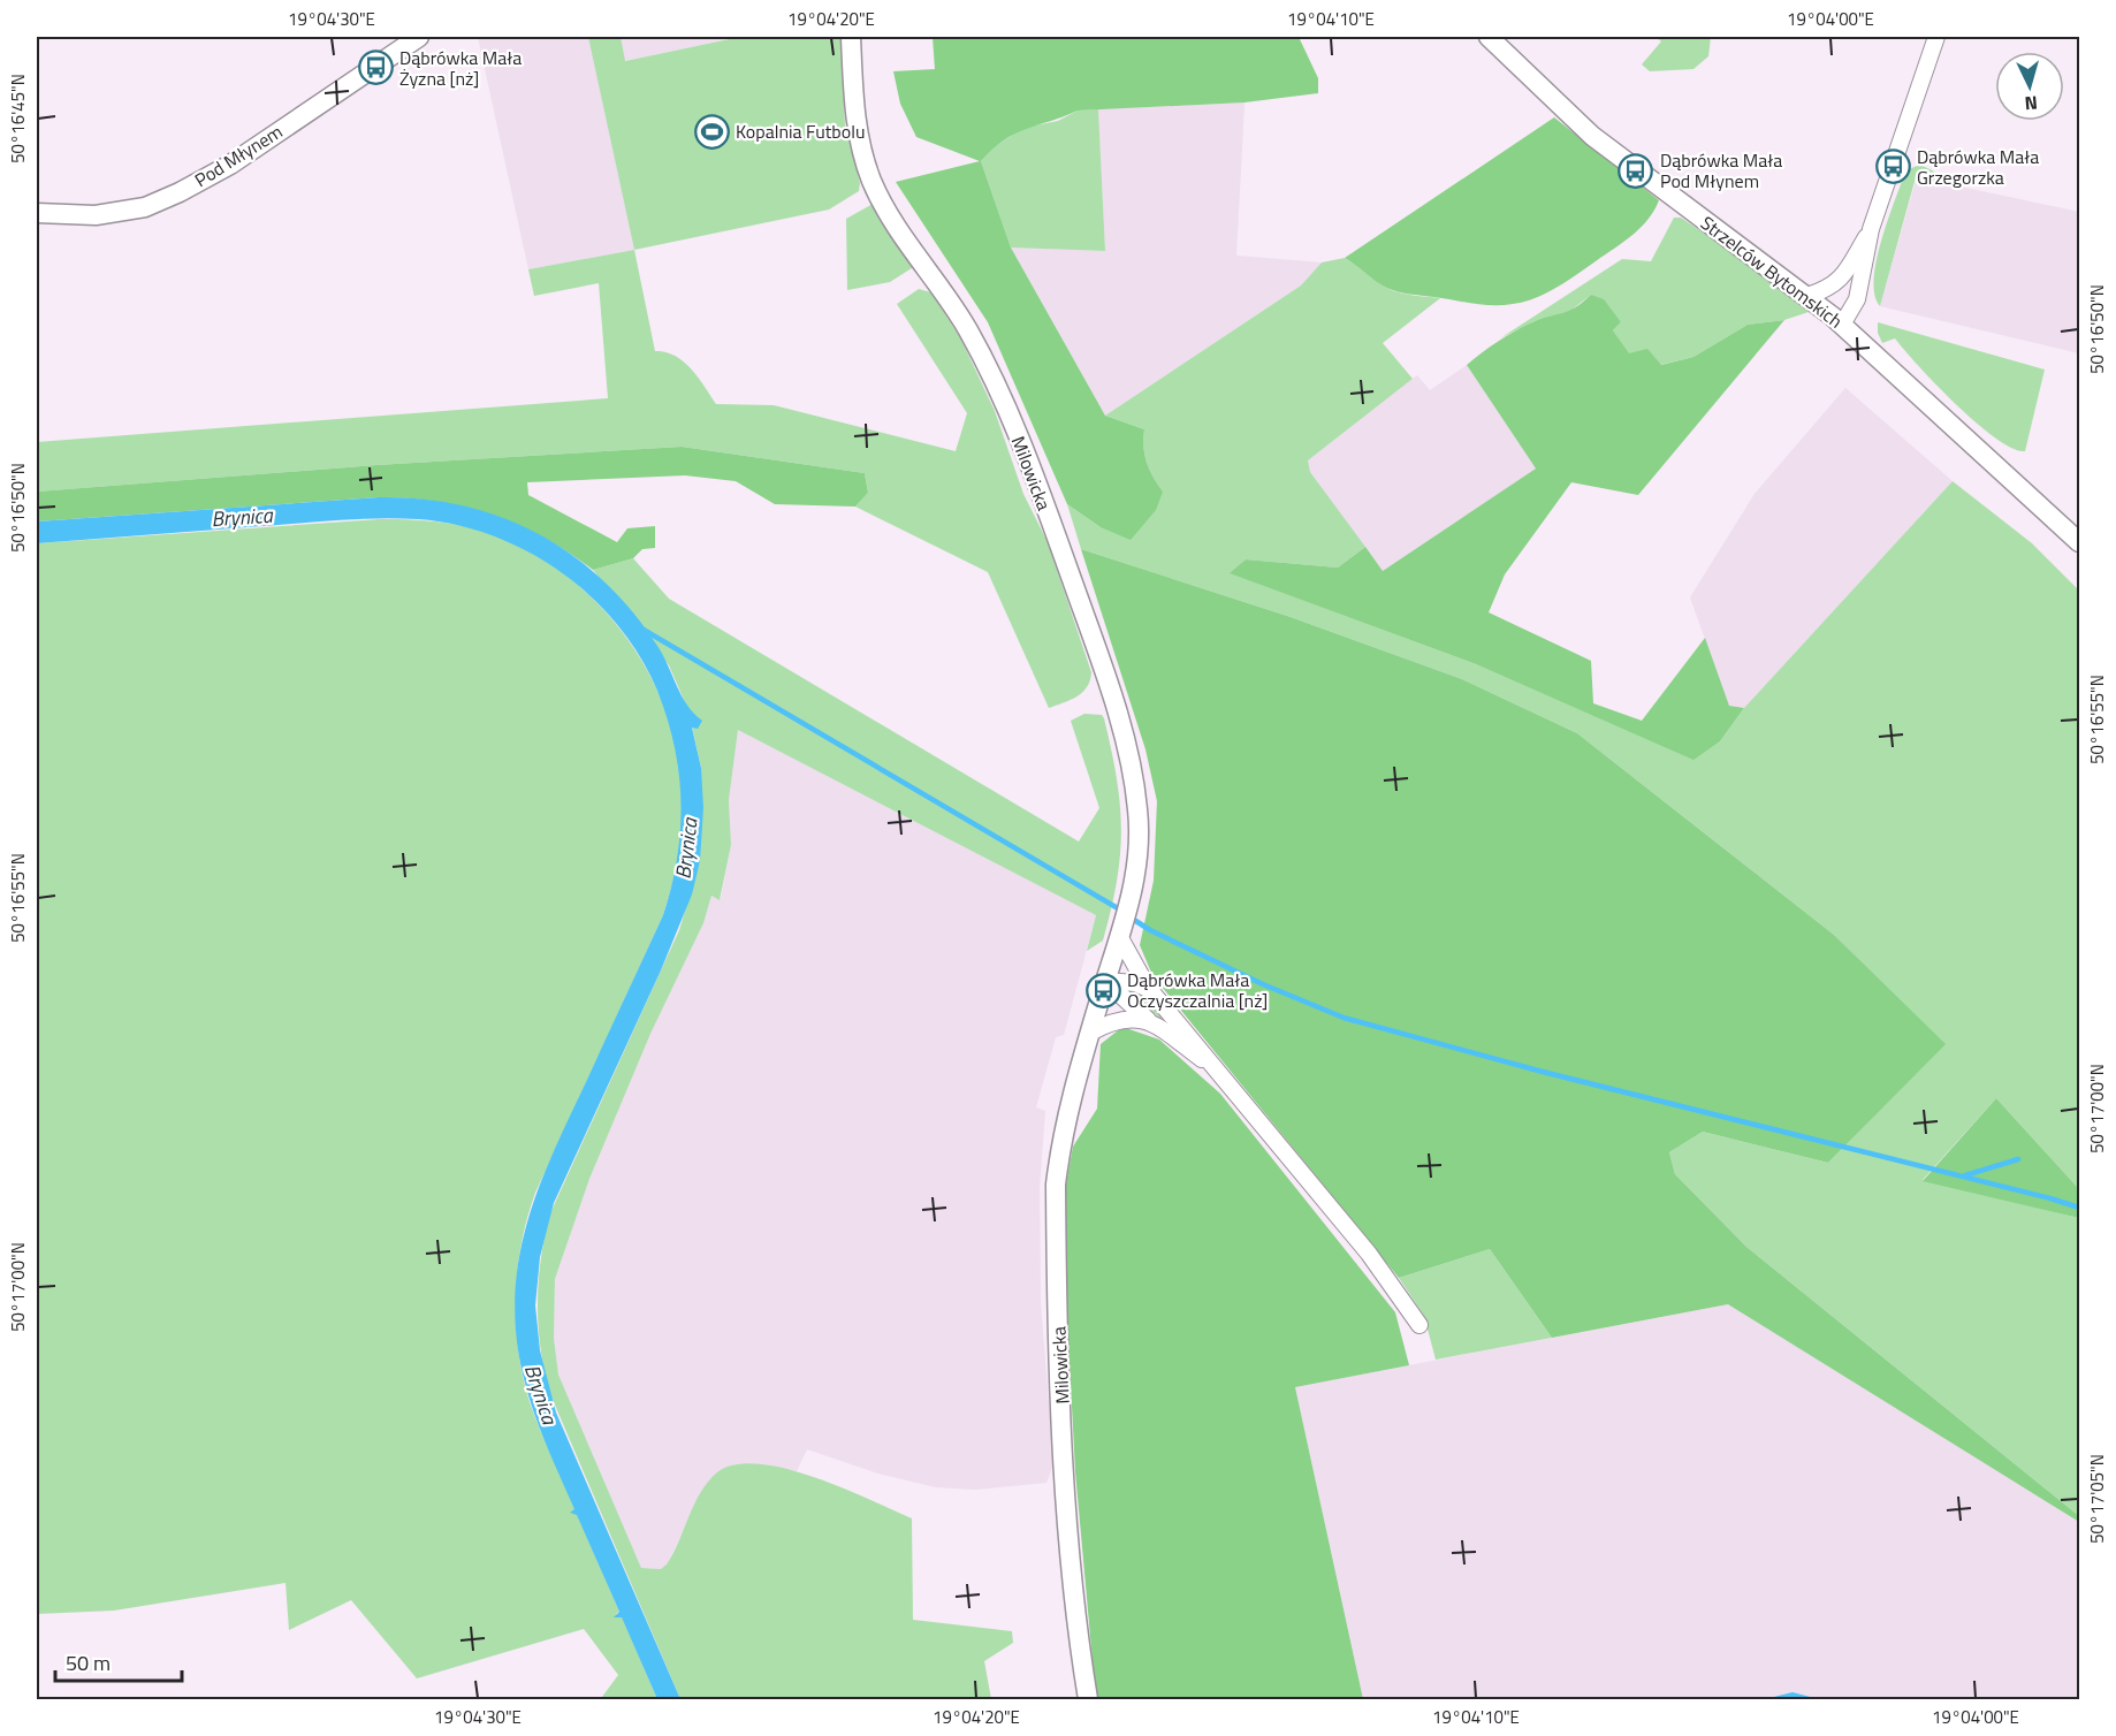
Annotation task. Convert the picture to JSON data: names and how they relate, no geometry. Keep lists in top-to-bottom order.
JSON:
{
  "streets": {
    "street": ["Pod Młynem", "Strzelców Bytomskich", "Milowicka"]
  },
  "water": ["Brynica"],
  "places": {
    "bus stop": [
      "Dąbrówka Mała Żyzna [nż]",
      "Dąbrówka Mała Grzegorzka",
      "Dąbrówka Mała Pod Młynem",
      "Dąbrówka Mała Oczyszczalnia [nż]"
    ],
    "sports": ["Kopalnia Futbolu"]
  },
  "scale_bar": "50 m",
  "north": "bottom",
  "coordinates": [
    "19°04'30\"E",
    "19°04'20\"E",
    "19°04'10\"E",
    "19°04'00\"E",
    "50°16'45\"N",
    "50°16'50\"N",
    "50°16'55\"N",
    "50°17'00\"N",
    "50°17'05\"N"
  ]
}
